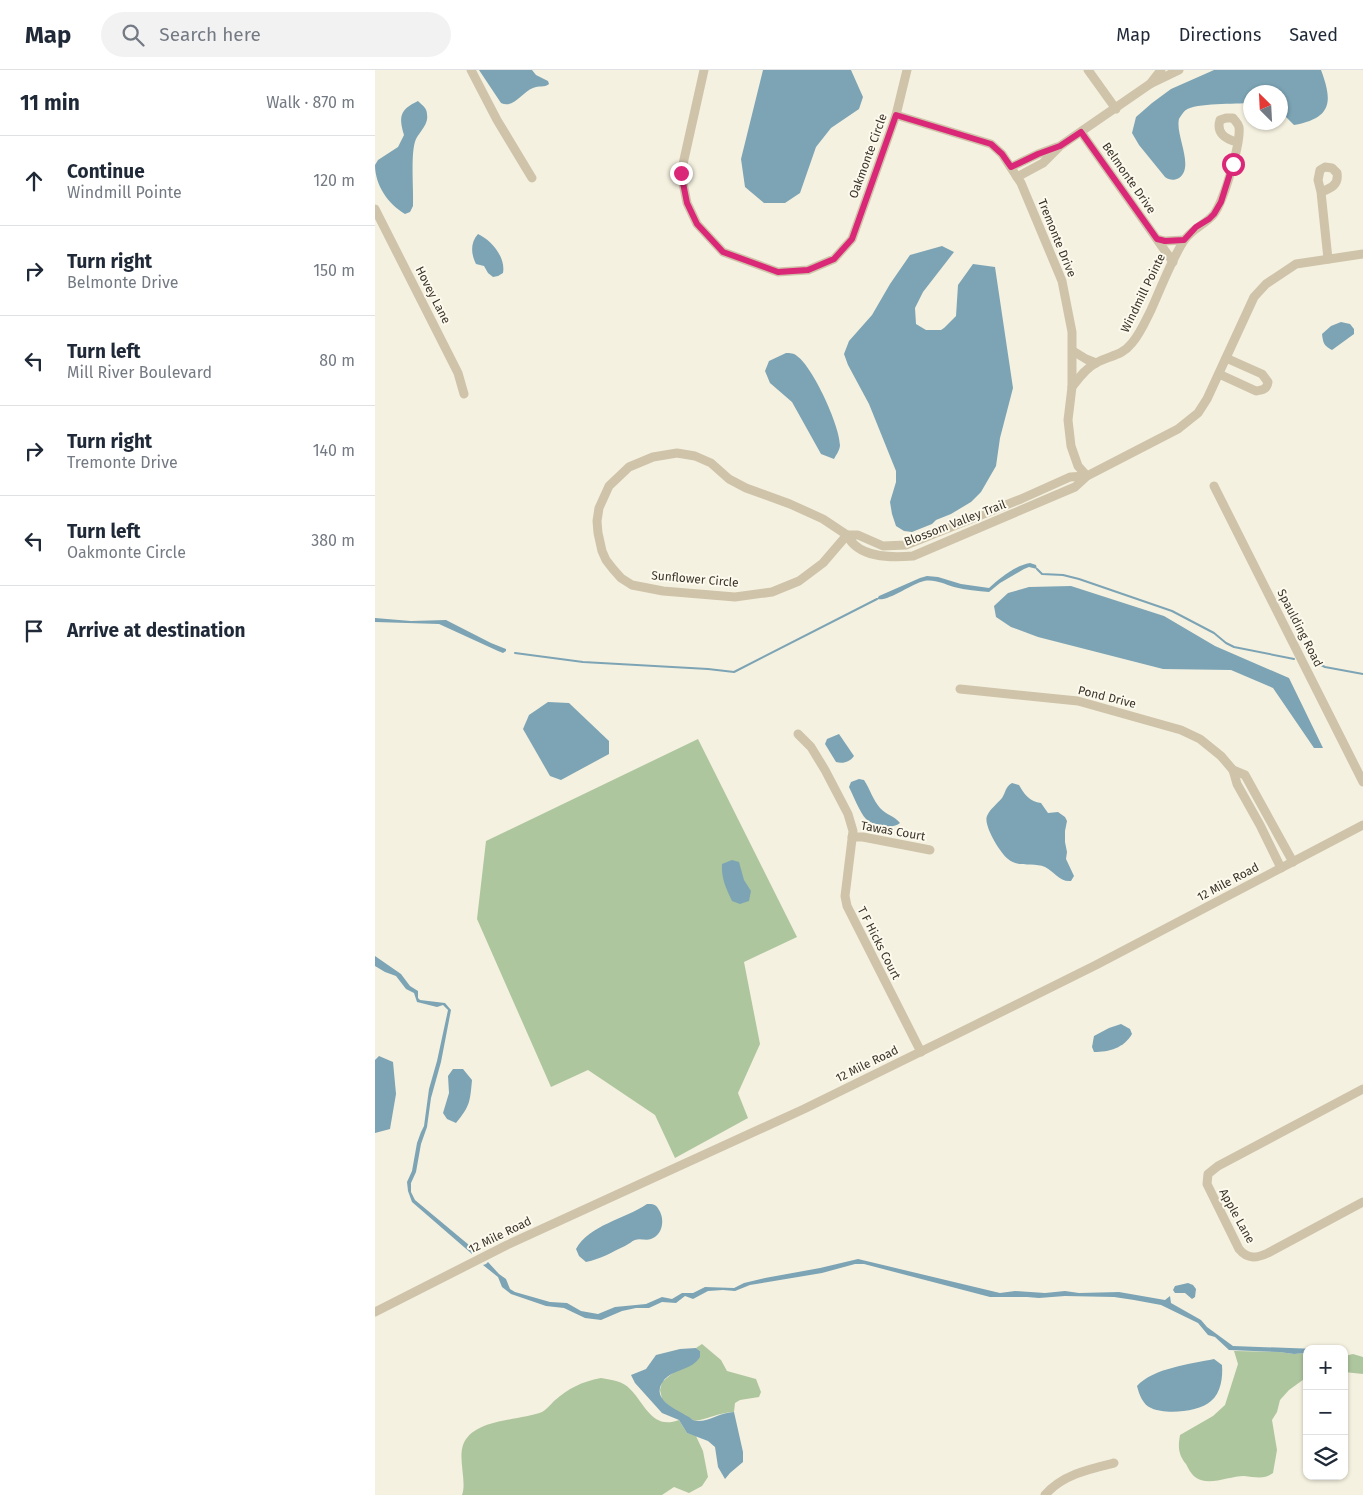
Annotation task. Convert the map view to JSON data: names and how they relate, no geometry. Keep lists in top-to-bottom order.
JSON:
{
  "streets": {
    "street": [
      "Oakmonte Circle",
      "Belmonte Drive",
      "Tremonte Drive",
      "Windmill Pointe",
      "Hovey Lane",
      "Blossom Valley Trail",
      "Sunflower Circle",
      "Spaulding Road",
      "Pond Drive",
      "Tawas Court",
      "12 Mile Road",
      "T F Hicks Court",
      "Apple Lane"
    ]
  },
  "crossings": [
    ["Oakmonte Circle", "Tremonte Drive"],
    ["Belmonte Drive", "Windmill Pointe"],
    ["Tremonte Drive", "Windmill Pointe"],
    ["Tremonte Drive", "Blossom Valley Trail"],
    ["Blossom Valley Trail", "Sunflower Circle"],
    ["Pond Drive", "12 Mile Road"],
    ["Tawas Court", "T F Hicks Court"],
    ["12 Mile Road", "T F Hicks Court"]
  ],
  "north": "top left",
  "page": {
    "header": "Map",
    "search": "Search here",
    "nav": ["Map", "Directions", "Saved"],
    "heading": ["11 min", "Walk · 870 m"],
    "list": [
      ["Continue", "Windmill Pointe", "120 m"],
      ["Turn right", "Belmonte Drive", "150 m"],
      ["Turn left", "Mill River Boulevard", "80 m"],
      ["Turn right", "Tremonte Drive", "140 m"],
      ["Turn left", "Oakmonte Circle", "380 m"],
      "Arrive at destination"
    ],
    "map_buttons": ["+", "−"]
  }
}
